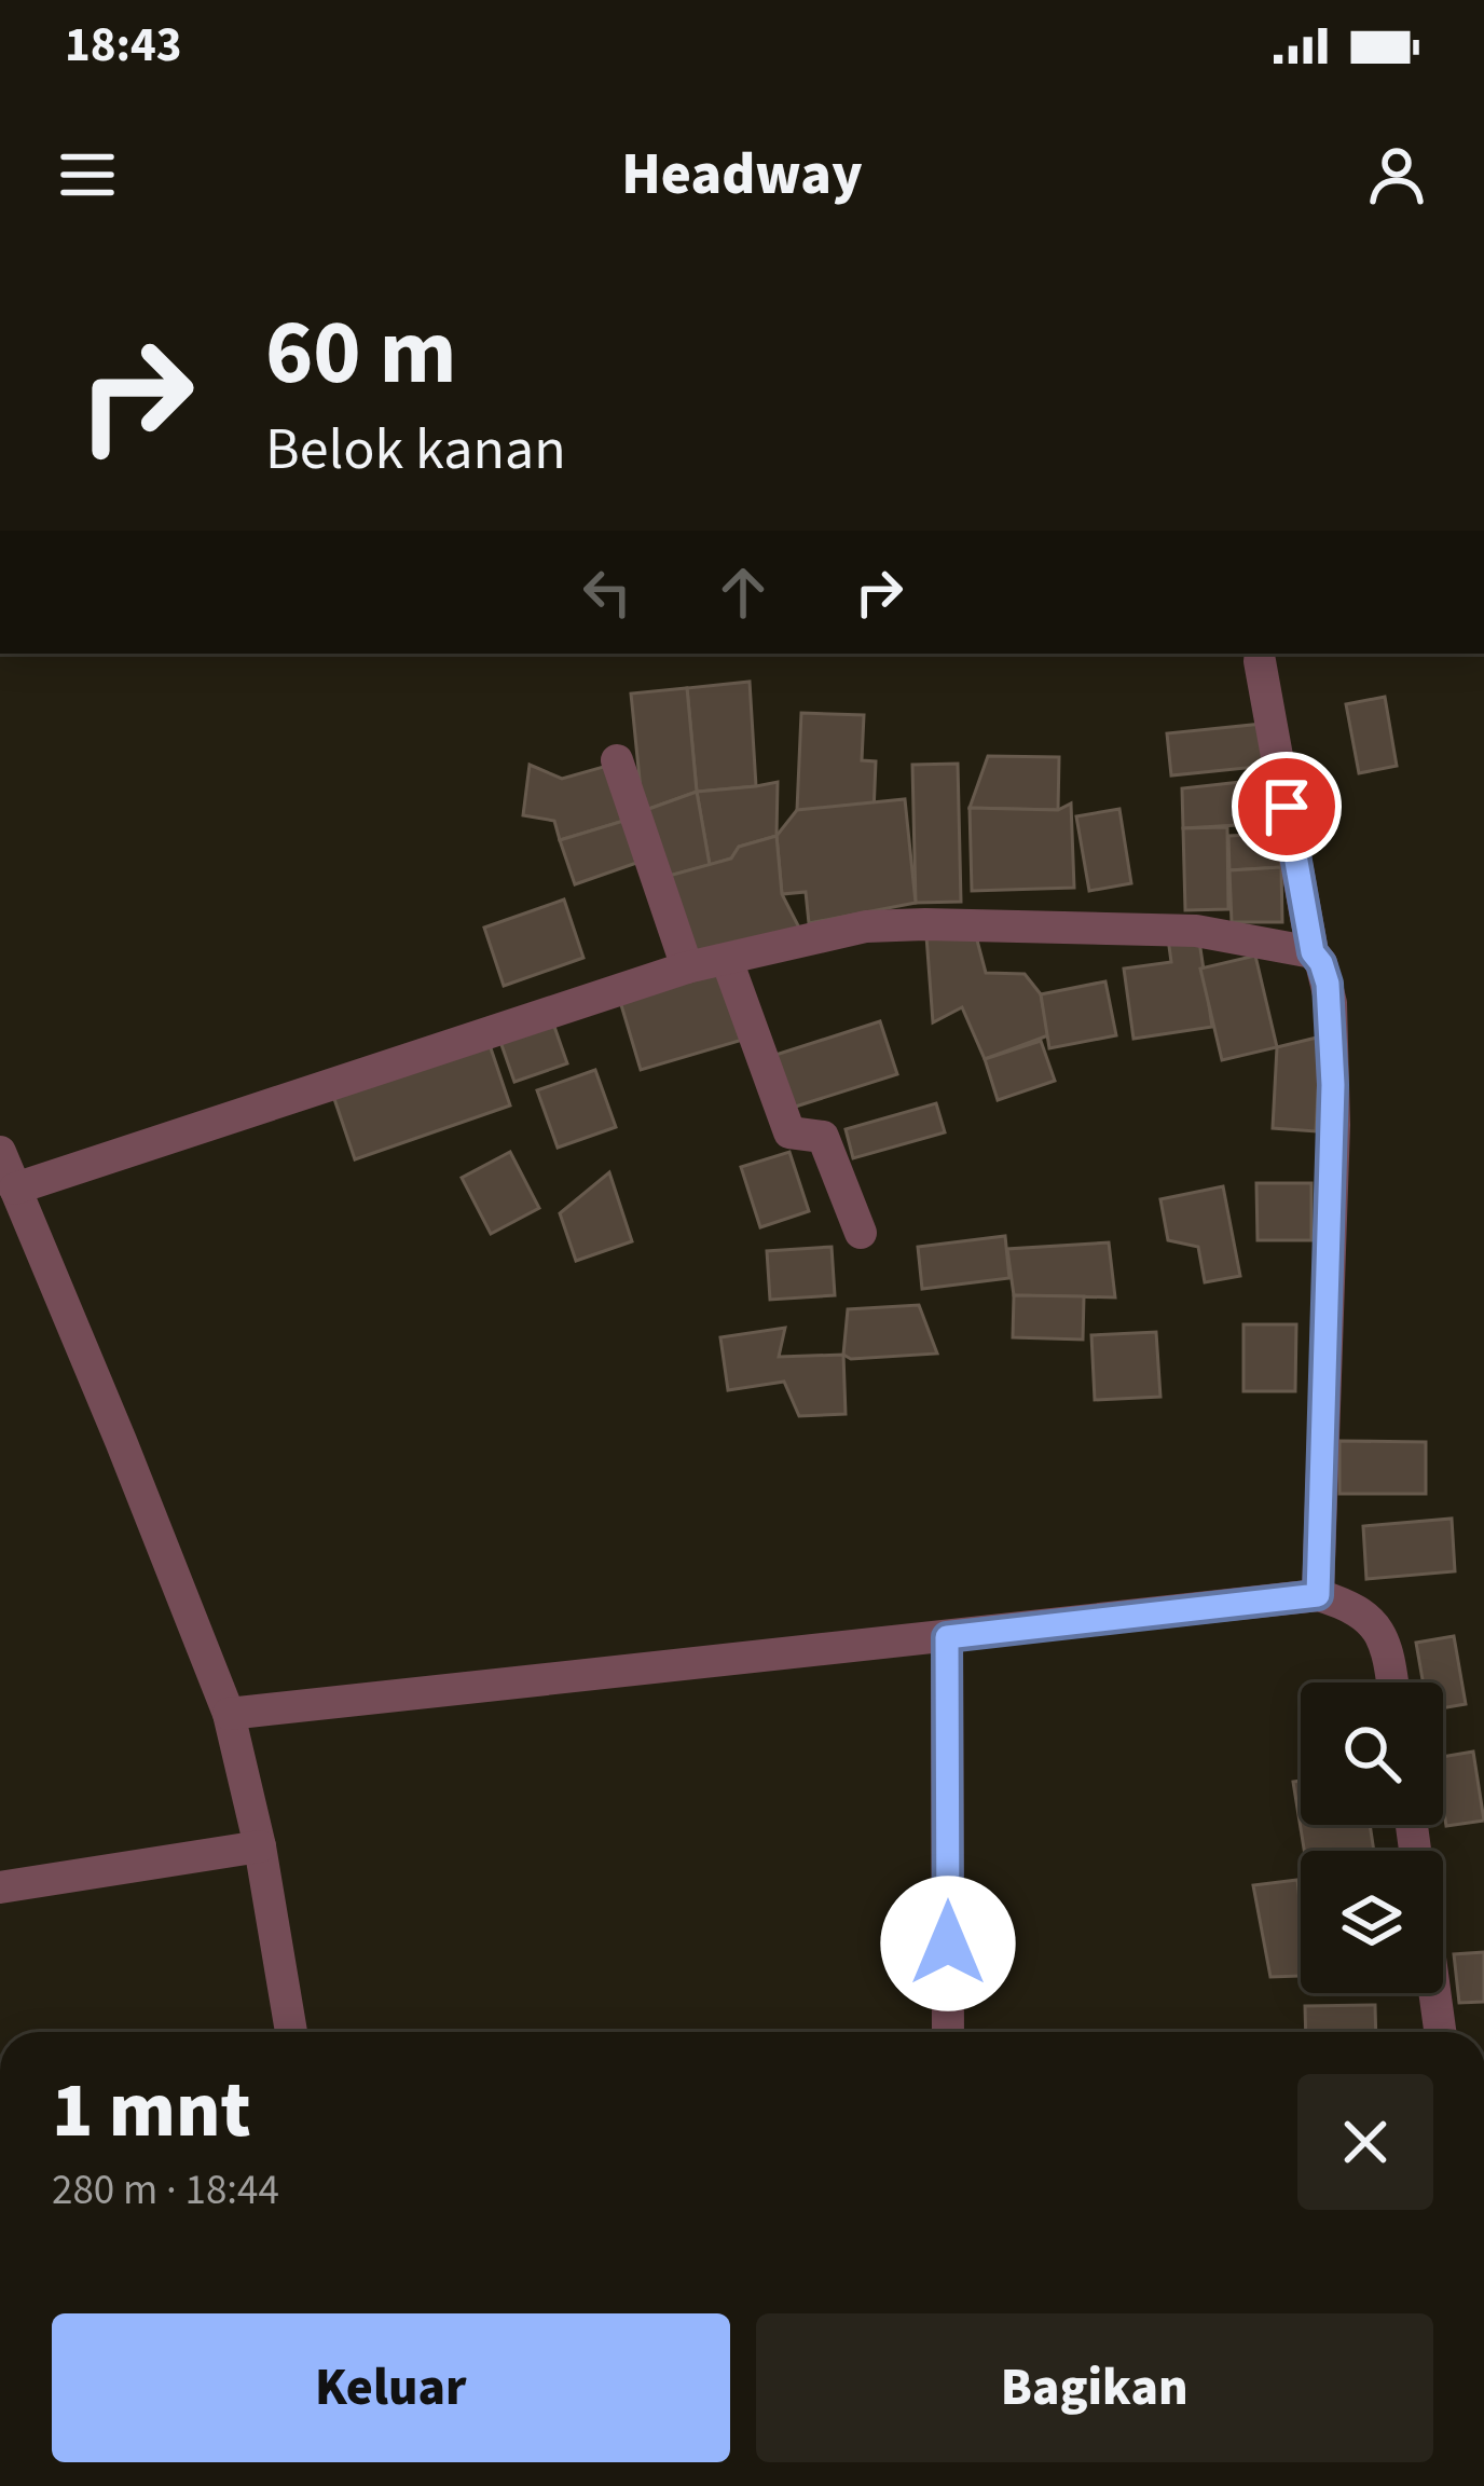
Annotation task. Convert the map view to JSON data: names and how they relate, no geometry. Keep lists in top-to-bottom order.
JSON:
{
  "page": {
    "status": "18:43",
    "header": "Headway",
    "turn": ["60 m", "Belok kanan"],
    "heading": ["1 mnt", "280 m · 18:44"],
    "buttons": ["Keluar", "Bagikan"]
  }
}
